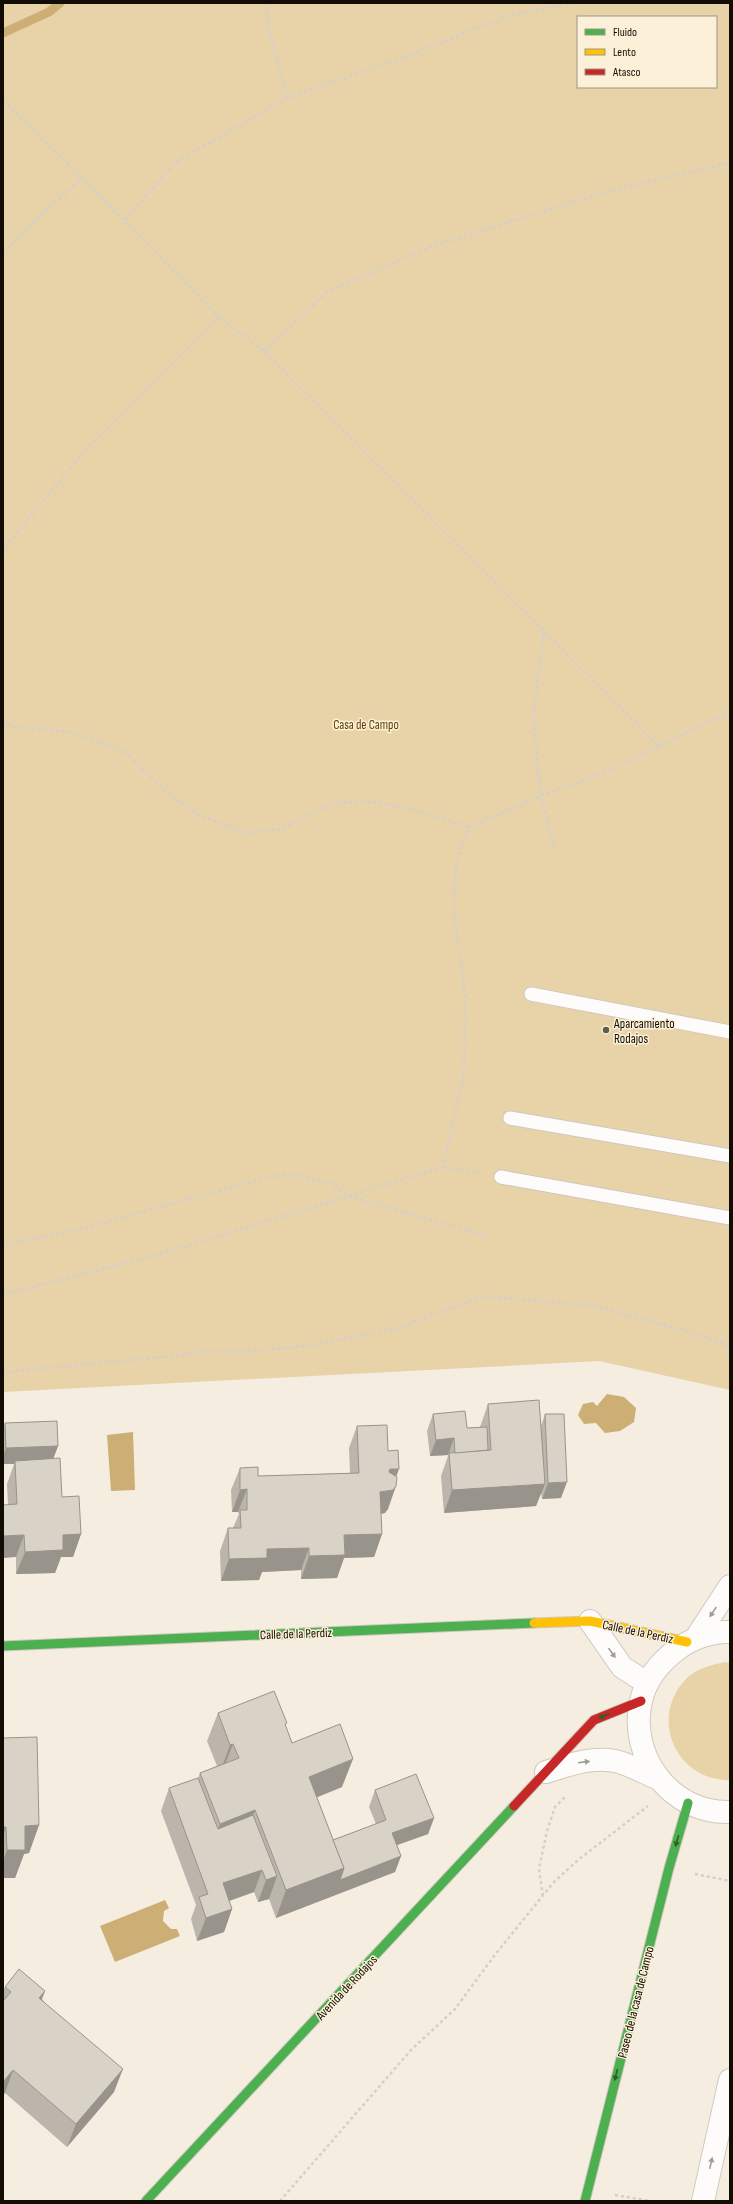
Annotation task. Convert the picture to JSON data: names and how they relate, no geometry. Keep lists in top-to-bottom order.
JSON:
{
  "streets": {
    "street": ["Calle de la Perdiz", "Avenida de Rodajos", "Paseo de la casa de Campo"]
  },
  "crossings": [
    ["Calle de la Perdiz", "Avenida de Rodajos"]
  ],
  "one_way": ["Paseo de la casa de Campo"],
  "parks": ["Casa de Campo"],
  "places": ["Aparcamiento Rodajos"],
  "legend": ["Fluido", "Lento", "Atasco"]
}
